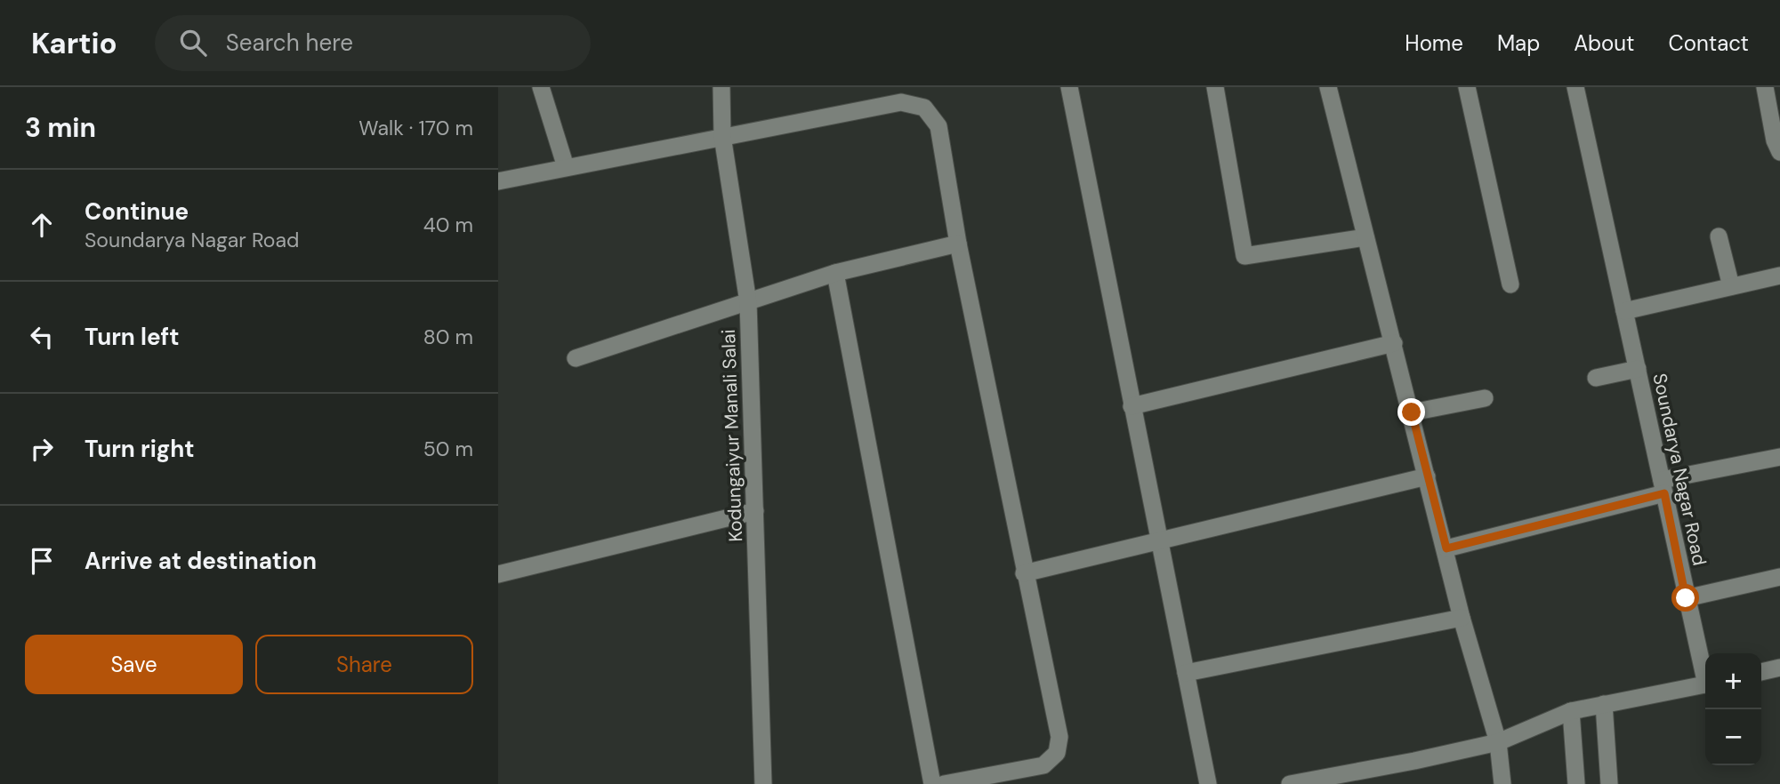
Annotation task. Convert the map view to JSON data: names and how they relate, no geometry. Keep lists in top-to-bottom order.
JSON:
{
  "streets": {
    "street": ["Kodungaiyur Manali Salai", "Soundarya Nagar Road"]
  },
  "page": {
    "header": "Kartio",
    "search": "Search here",
    "nav": [
      "Home",
      "Map",
      "About",
      "Contact"
    ],
    "heading": ["3 min", "Walk · 170 m"],
    "list": [
      ["Continue", "Soundarya Nagar Road", "40 m"],
      ["Turn left", "80 m"],
      ["Turn right", "50 m"],
      "Arrive at destination"
    ],
    "buttons": ["Save", "Share"],
    "map_buttons": ["+", "−"]
  }
}
